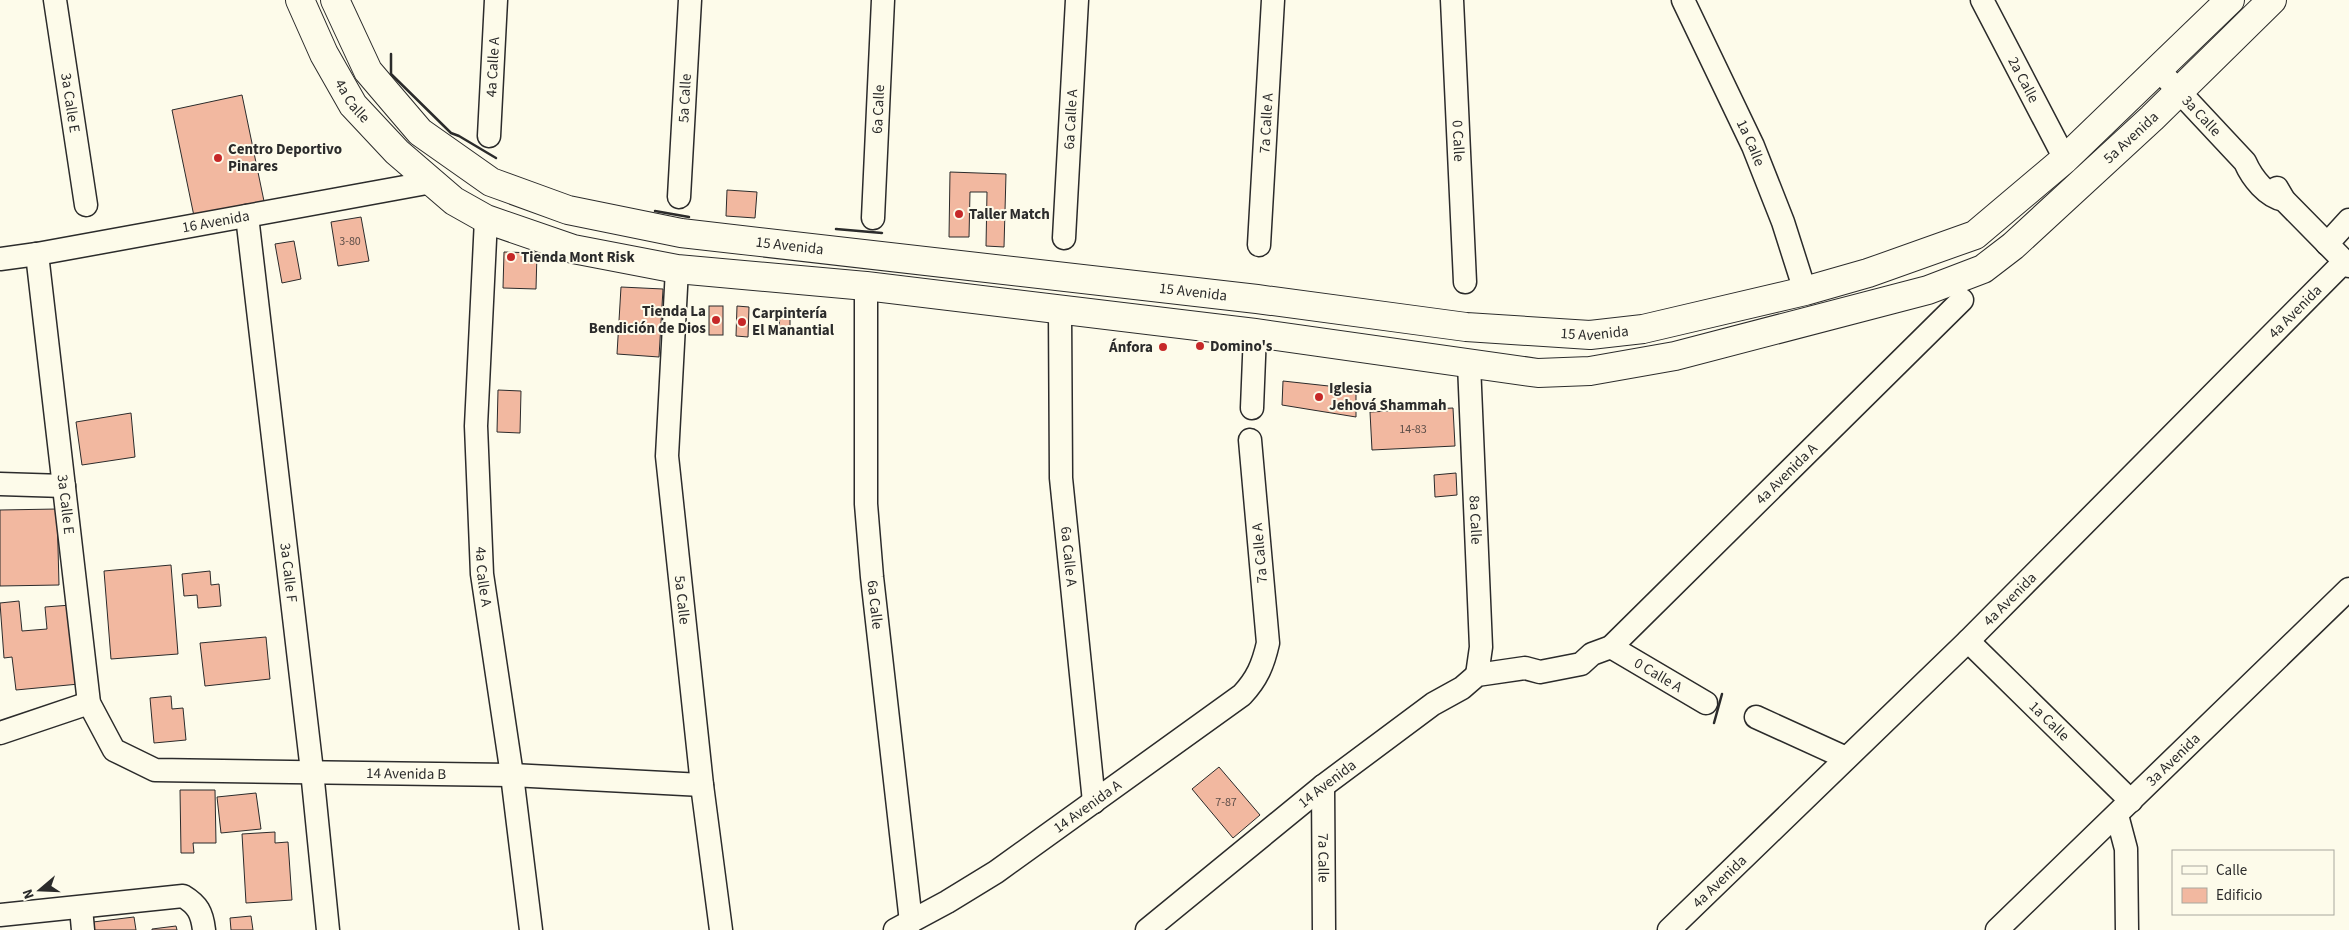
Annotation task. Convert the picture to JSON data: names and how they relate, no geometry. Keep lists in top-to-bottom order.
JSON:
{
  "streets": {
    "main road": ["4a Calle", "5a Avenida", "15 Avenida"],
    "street": [
      "4a Calle A",
      "2a Calle",
      "5a Calle",
      "3a Calle E",
      "6a Calle",
      "3a Calle",
      "6a Calle A",
      "7a Calle A",
      "0 Calle",
      "1a Calle",
      "16 Avenida",
      "4a Avenida",
      "4a Avenida A",
      "8a Calle",
      "3a Calle F",
      "0 Calle A",
      "3a Avenida",
      "14 Avenida B",
      "14 Avenida",
      "14 Avenida A",
      "7a Calle"
    ]
  },
  "crossings": [
    ["4a Calle A", "14 Avenida B"],
    ["2a Calle", "5a Avenida"],
    ["5a Calle", "14 Avenida B"],
    ["4a Calle", "16 Avenida"],
    ["4a Calle", "15 Avenida"],
    ["3a Calle E", "16 Avenida"],
    ["3a Calle E", "14 Avenida B"],
    ["6a Calle", "14 Avenida A"],
    ["3a Calle", "5a Avenida"],
    ["3a Calle", "4a Avenida"],
    ["6a Calle A", "14 Avenida A"],
    ["7a Calle A", "14 Avenida A"],
    ["5a Avenida", "15 Avenida"],
    ["5a Avenida", "8a Calle"],
    ["1a Calle", "15 Avenida"],
    ["1a Calle", "4a Avenida"],
    ["1a Calle", "3a Avenida"],
    ["16 Avenida", "3a Calle F"],
    ["4a Avenida A", "0 Calle A"],
    ["8a Calle", "14 Avenida"],
    ["3a Calle F", "14 Avenida B"],
    ["14 Avenida", "7a Calle"]
  ],
  "places": [
    "Centro Deportivo Pinares",
    "Taller Match",
    "Tienda Mont Risk",
    "Tienda La Bendición de Dios",
    "Carpintería El Manantial",
    "Domino's",
    "Ánfora",
    "Iglesia Jehová Shammah"
  ],
  "house_numbers": ["3-80", "14-83", "7-87"],
  "legend": ["Calle", "Edificio"],
  "north": "left"
}
